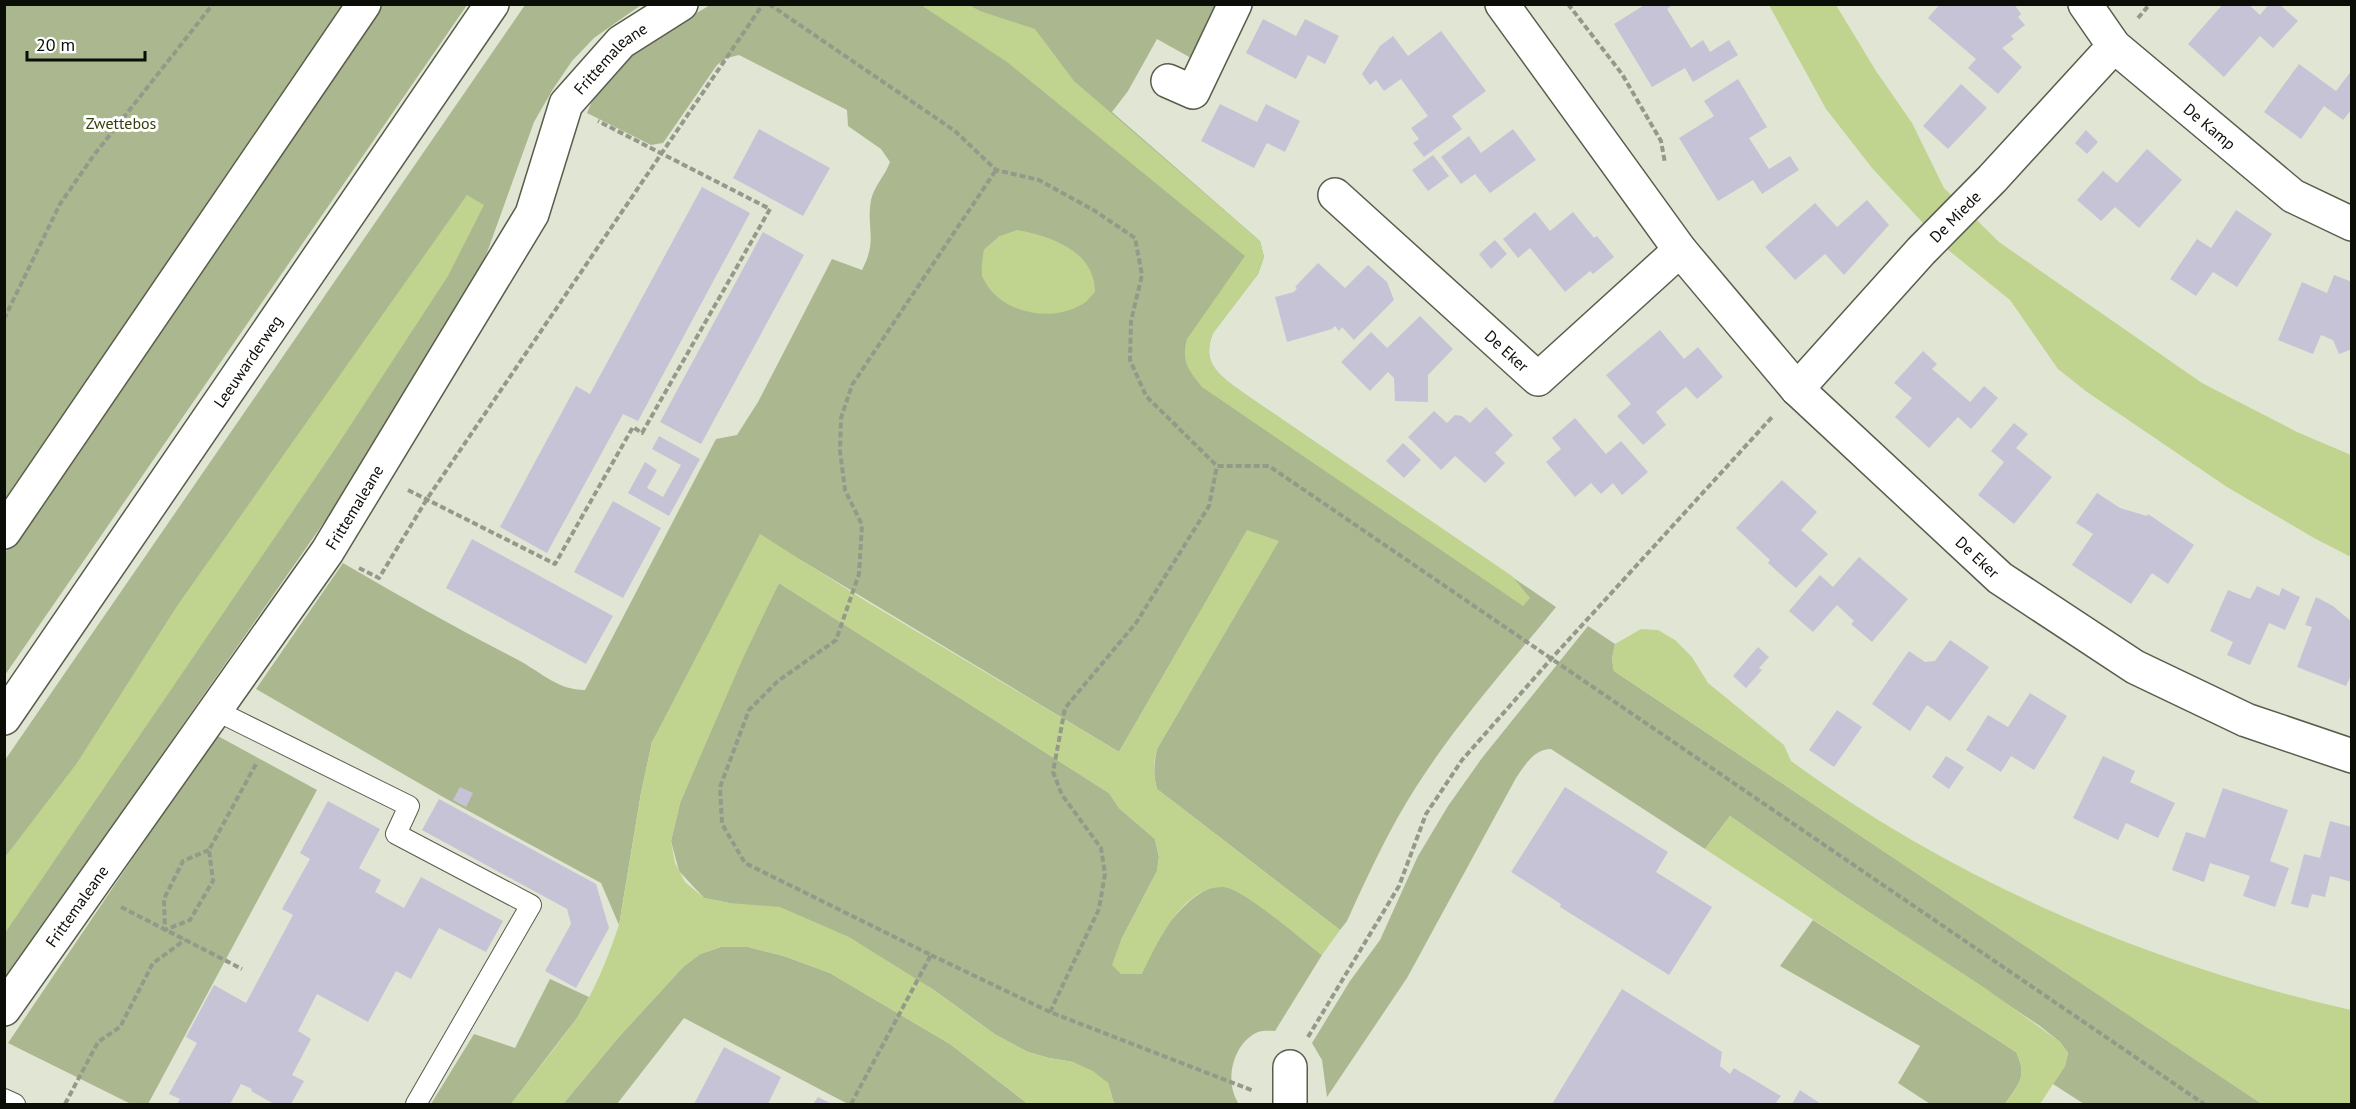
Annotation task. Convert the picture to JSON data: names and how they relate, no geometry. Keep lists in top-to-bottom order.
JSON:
{
  "streets": {
    "street": [
      "Frittemaleane",
      "De Kamp",
      "De Miede",
      "De Eker",
      "Leeuwarderweg"
    ]
  },
  "crossings": [
    ["De Kamp", "De Miede"],
    ["De Miede", "De Eker"]
  ],
  "parks": ["Zwettebos"],
  "scale_bar": "20 m"
}
